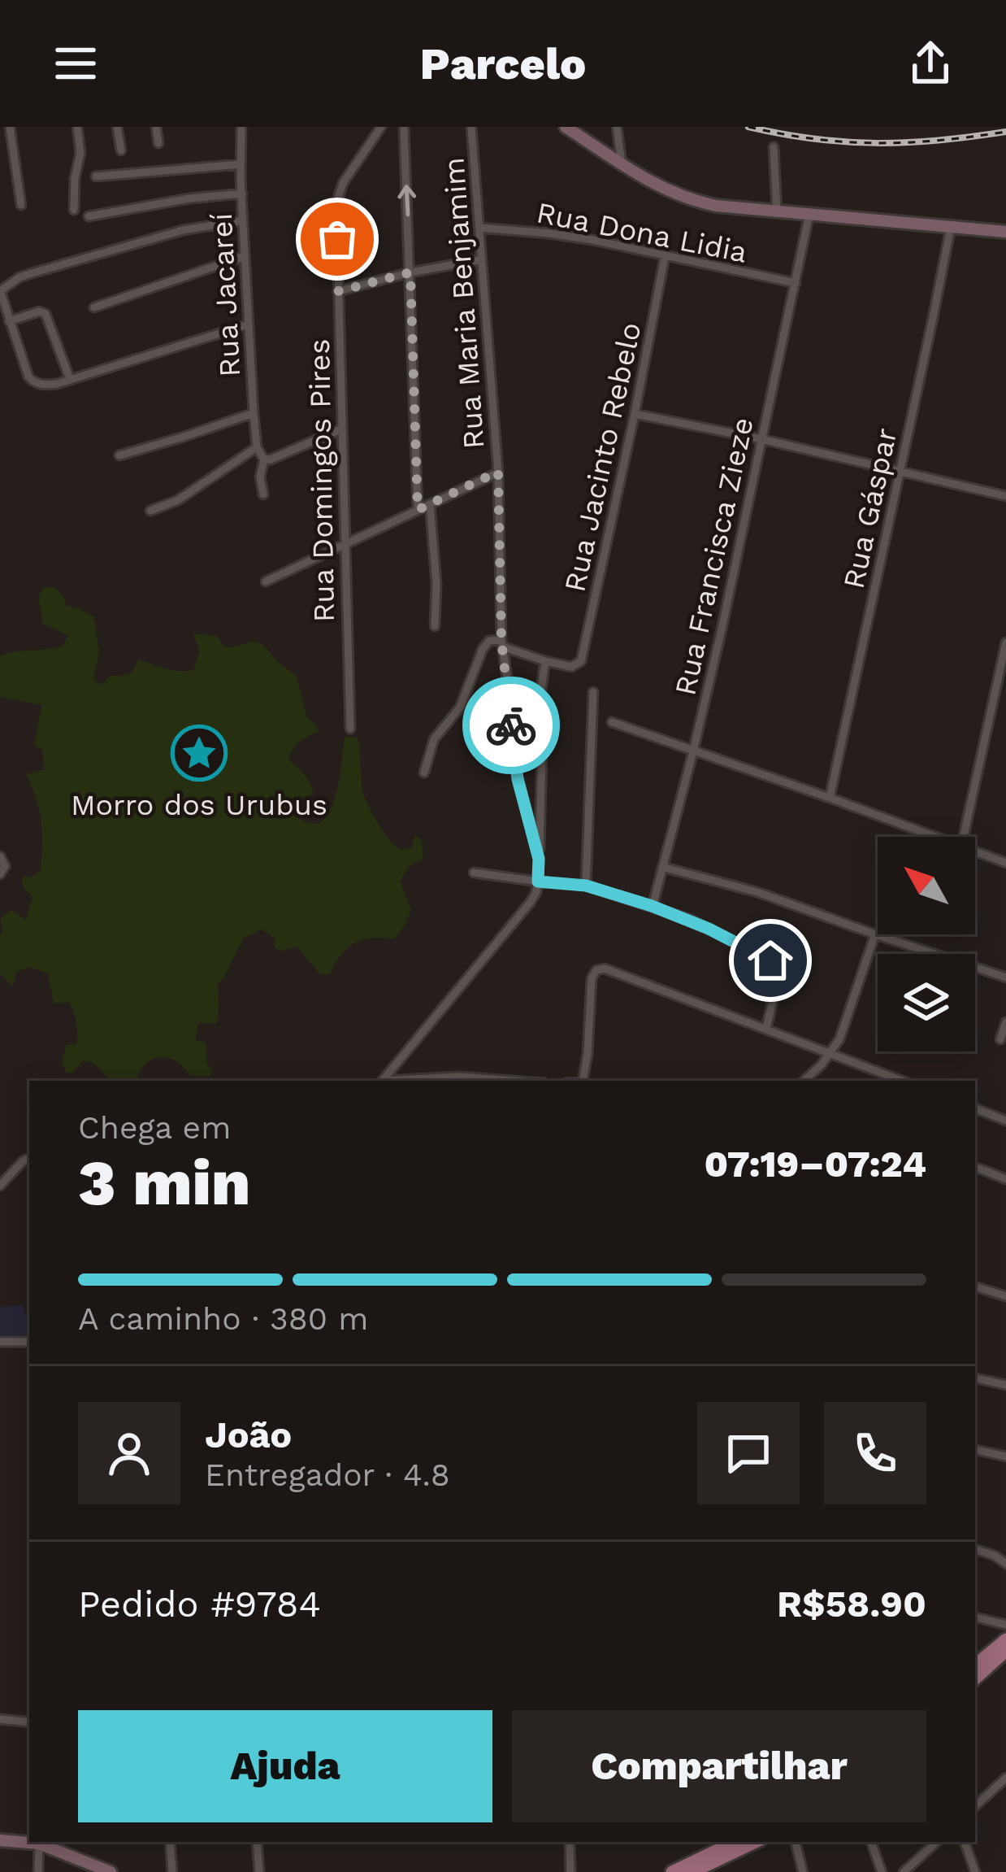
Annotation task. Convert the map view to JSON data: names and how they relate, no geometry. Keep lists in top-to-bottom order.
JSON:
{
  "streets": {
    "street": [
      "Rua Dona Lidia",
      "Rua Jacareí",
      "Rua Maria Benjamim",
      "Rua Jacinto Rebelo",
      "Rua Domingos Pires",
      "Rua Gáspar",
      "Rua Francisca Zieze"
    ]
  },
  "crossings": [
    ["Rua Dona Lidia", "Rua Maria Benjamim"],
    ["Rua Dona Lidia", "Rua Jacinto Rebelo"],
    ["Rua Dona Lidia", "Rua Francisca Zieze"]
  ],
  "places": {
    "place": ["Morro dos Urubus"]
  },
  "north": "top left",
  "page": {
    "header": "Parcelo",
    "heading": ["3 min", "Chega em", "07:19–07:24"],
    "panel": [
      "João",
      "Entregador · 4.8",
      "Pedido #9784",
      "R$58.90"
    ],
    "bar": "A caminho · 380 m",
    "buttons": ["Ajuda", "Compartilhar"]
  }
}
